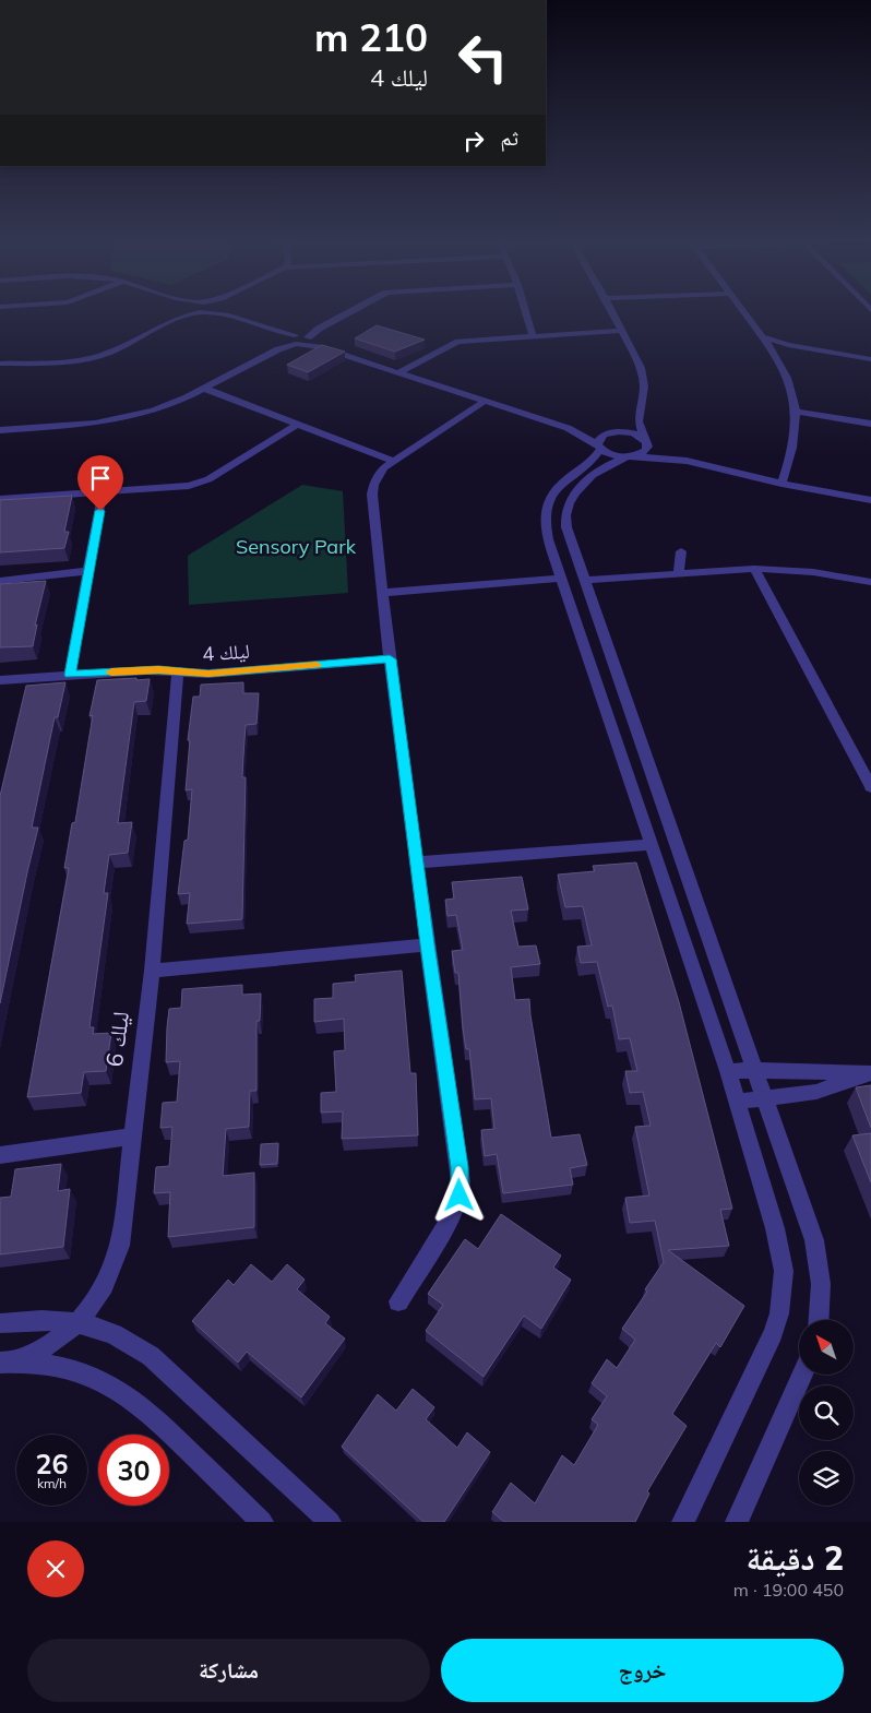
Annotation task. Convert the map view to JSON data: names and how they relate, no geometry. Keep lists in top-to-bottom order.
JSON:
{
  "streets": {
    "street": ["ليلك 4", "ليلك 6"]
  },
  "crossings": [
    ["ليلك 4", "ليلك 6"]
  ],
  "parks": ["Sensory Park"],
  "north": "top left",
  "page": {
    "turn": ["210 m", "ليلك 4"],
    "then": "ثم",
    "speed": "26 km/h",
    "limit": "30",
    "heading": ["2 دقيقة", "450 m · 19:00"],
    "buttons": ["خروج", "مشاركة"]
  }
}
